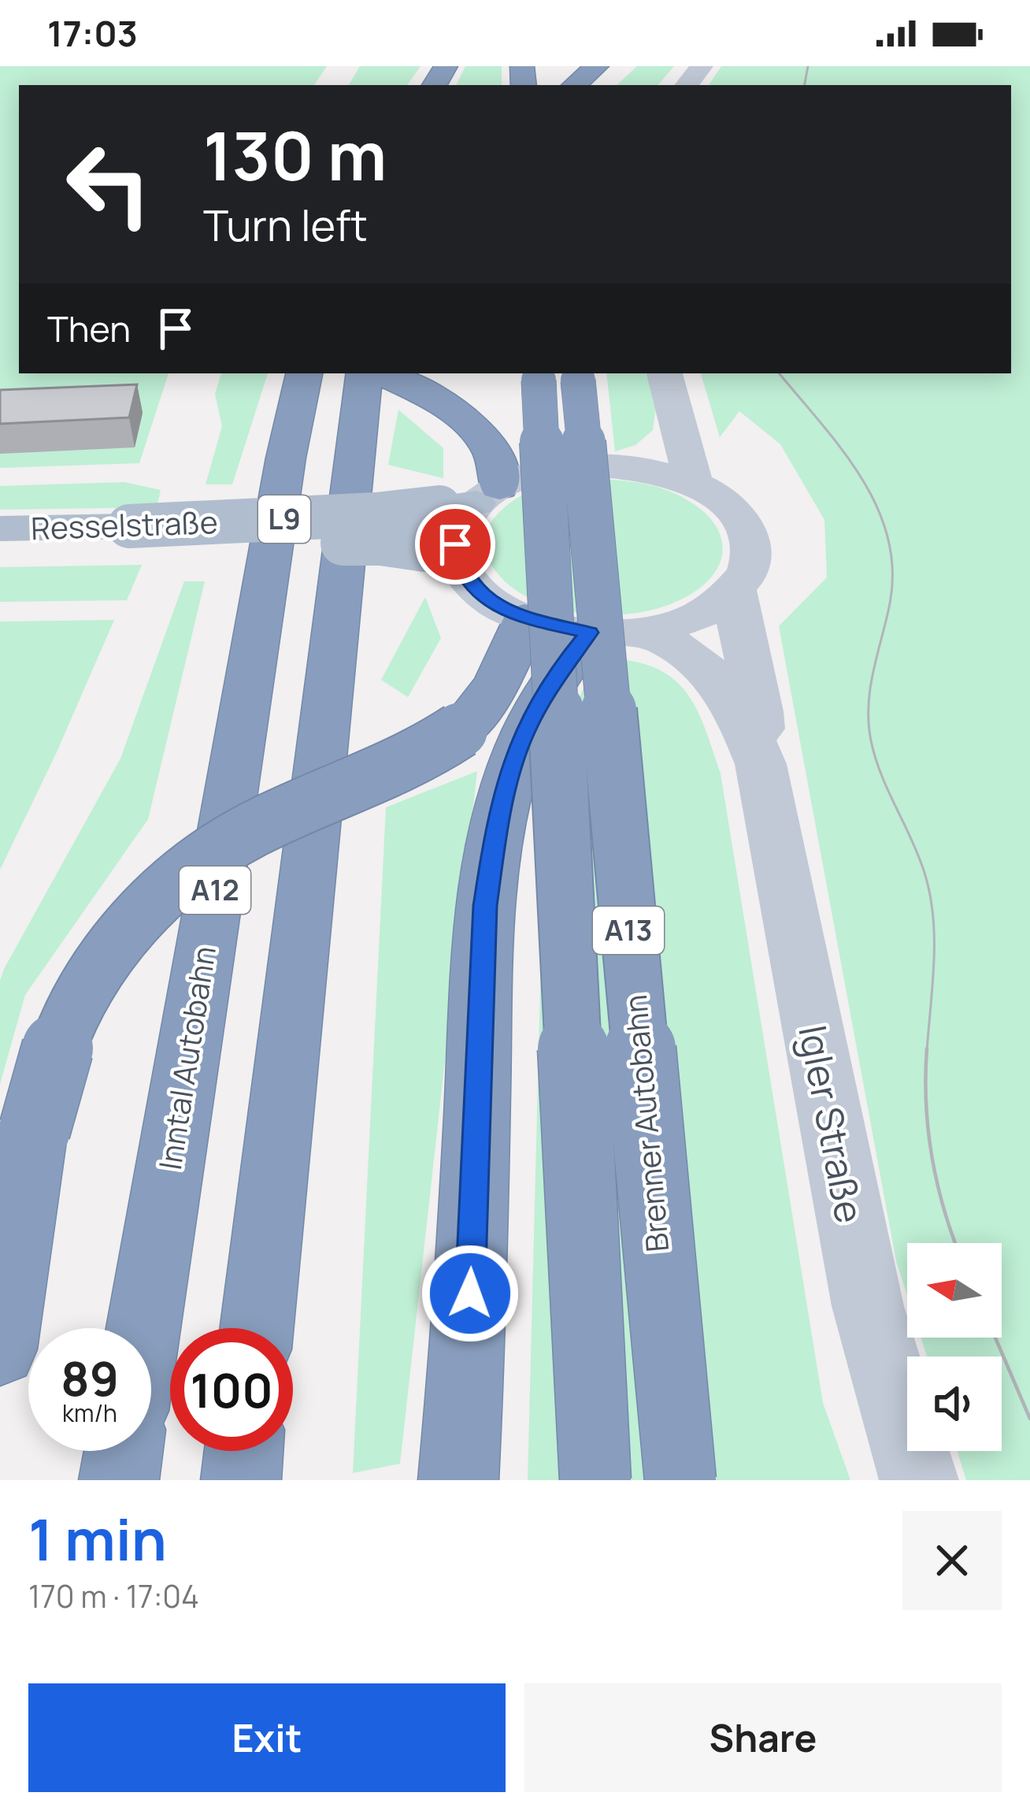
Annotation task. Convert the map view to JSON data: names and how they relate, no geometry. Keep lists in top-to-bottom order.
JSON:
{
  "streets": {
    "highway": [
      "A12",
      "A13",
      "Inntal Autobahn",
      "Brenner Autobahn"
    ],
    "main road": ["L9", "Resselstraße", "Igler Straße"]
  },
  "crossings": [
    ["L9", "Resselstraße"],
    ["L9", "Igler Straße"]
  ],
  "north": "left",
  "page": {
    "status": "17:03",
    "turn": ["130 m", "Turn left"],
    "then": "Then",
    "speed": "89 km/h",
    "limit": "100",
    "heading": ["1 min", "170 m · 17:04"],
    "buttons": ["Exit", "Share"]
  }
}
